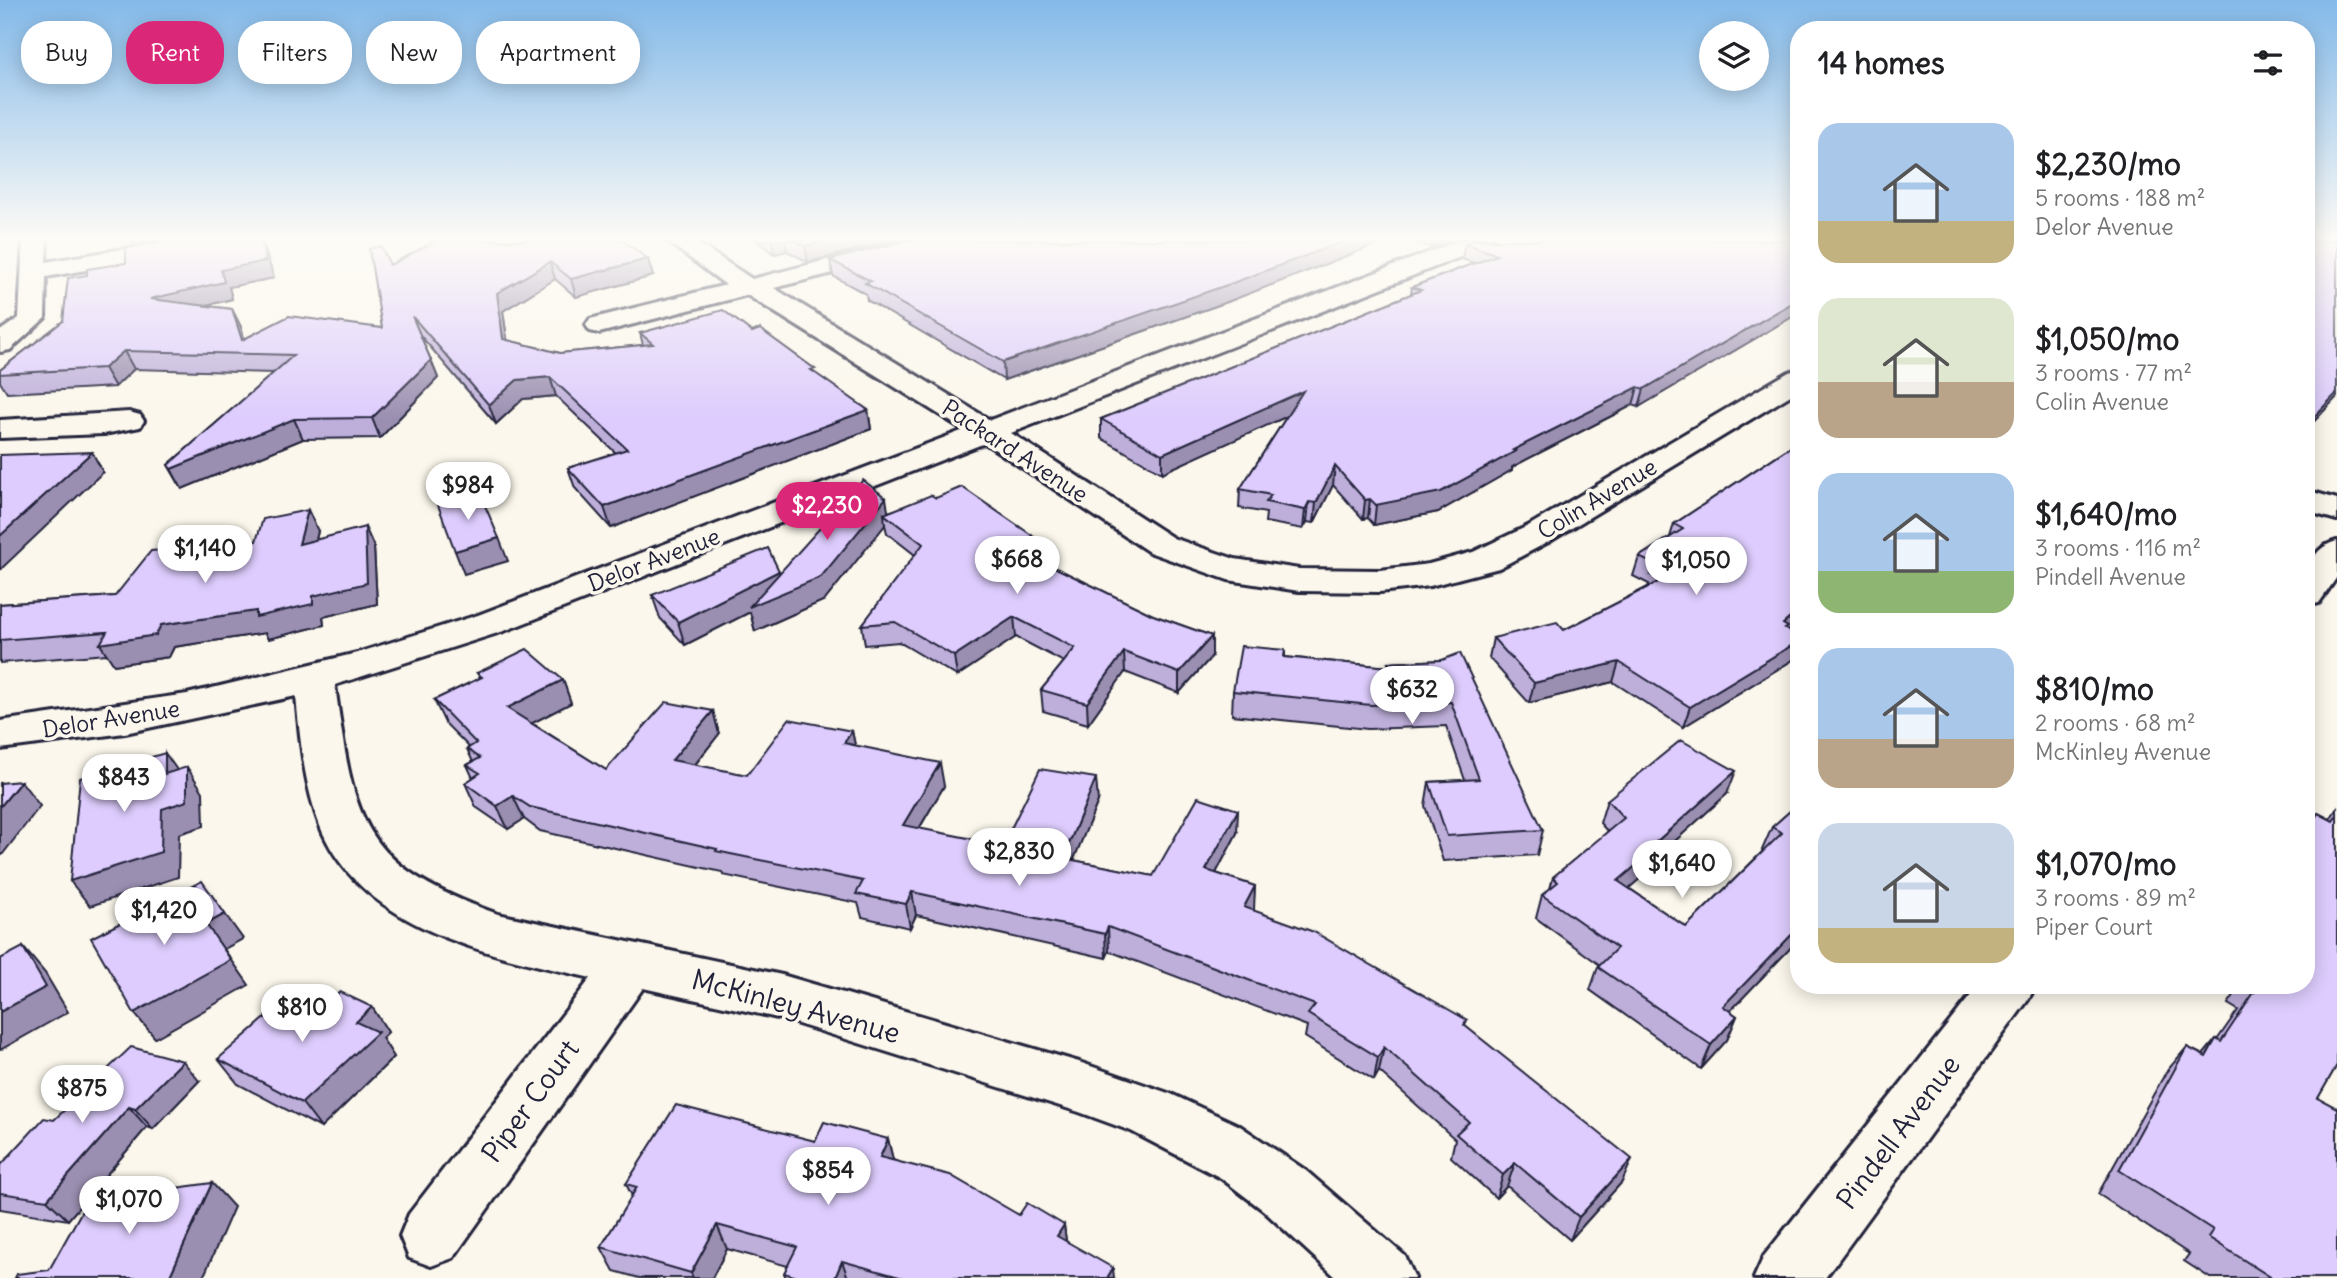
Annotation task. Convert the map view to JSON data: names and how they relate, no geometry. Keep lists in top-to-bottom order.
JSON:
{
  "streets": {
    "street": [
      "Packard Avenue",
      "Colin Avenue",
      "Delor Avenue",
      "McKinley Avenue",
      "Piper Court",
      "Pindell Avenue"
    ]
  },
  "crossings": [
    ["Packard Avenue", "Colin Avenue"],
    ["Packard Avenue", "Delor Avenue"],
    ["Delor Avenue", "McKinley Avenue"],
    ["McKinley Avenue", "Piper Court"]
  ],
  "page": {
    "chip": [
      "Buy",
      "Rent",
      "Filters",
      "New",
      "Apartment"
    ],
    "heading": "14 homes",
    "list": [
      {
        "name": "$2,230/mo",
        "note": "5 rooms · 188 m² · Delor Avenue"
      },
      {
        "name": "$1,050/mo",
        "note": "3 rooms · 77 m² · Colin Avenue"
      },
      {
        "name": "$1,640/mo",
        "note": "3 rooms · 116 m² · Pindell Avenue"
      },
      {
        "name": "$810/mo",
        "note": "2 rooms · 68 m² · McKinley Avenue"
      },
      {
        "name": "$1,070/mo",
        "note": "3 rooms · 89 m² · Piper Court"
      }
    ],
    "price": [
      "$984",
      "$2,230",
      "$1,140",
      "$668",
      "$1,050",
      "$632",
      "$843",
      "$2,830",
      "$1,640",
      "$1,420",
      "$810",
      "$875",
      "$854",
      "$1,070"
    ]
  }
}
